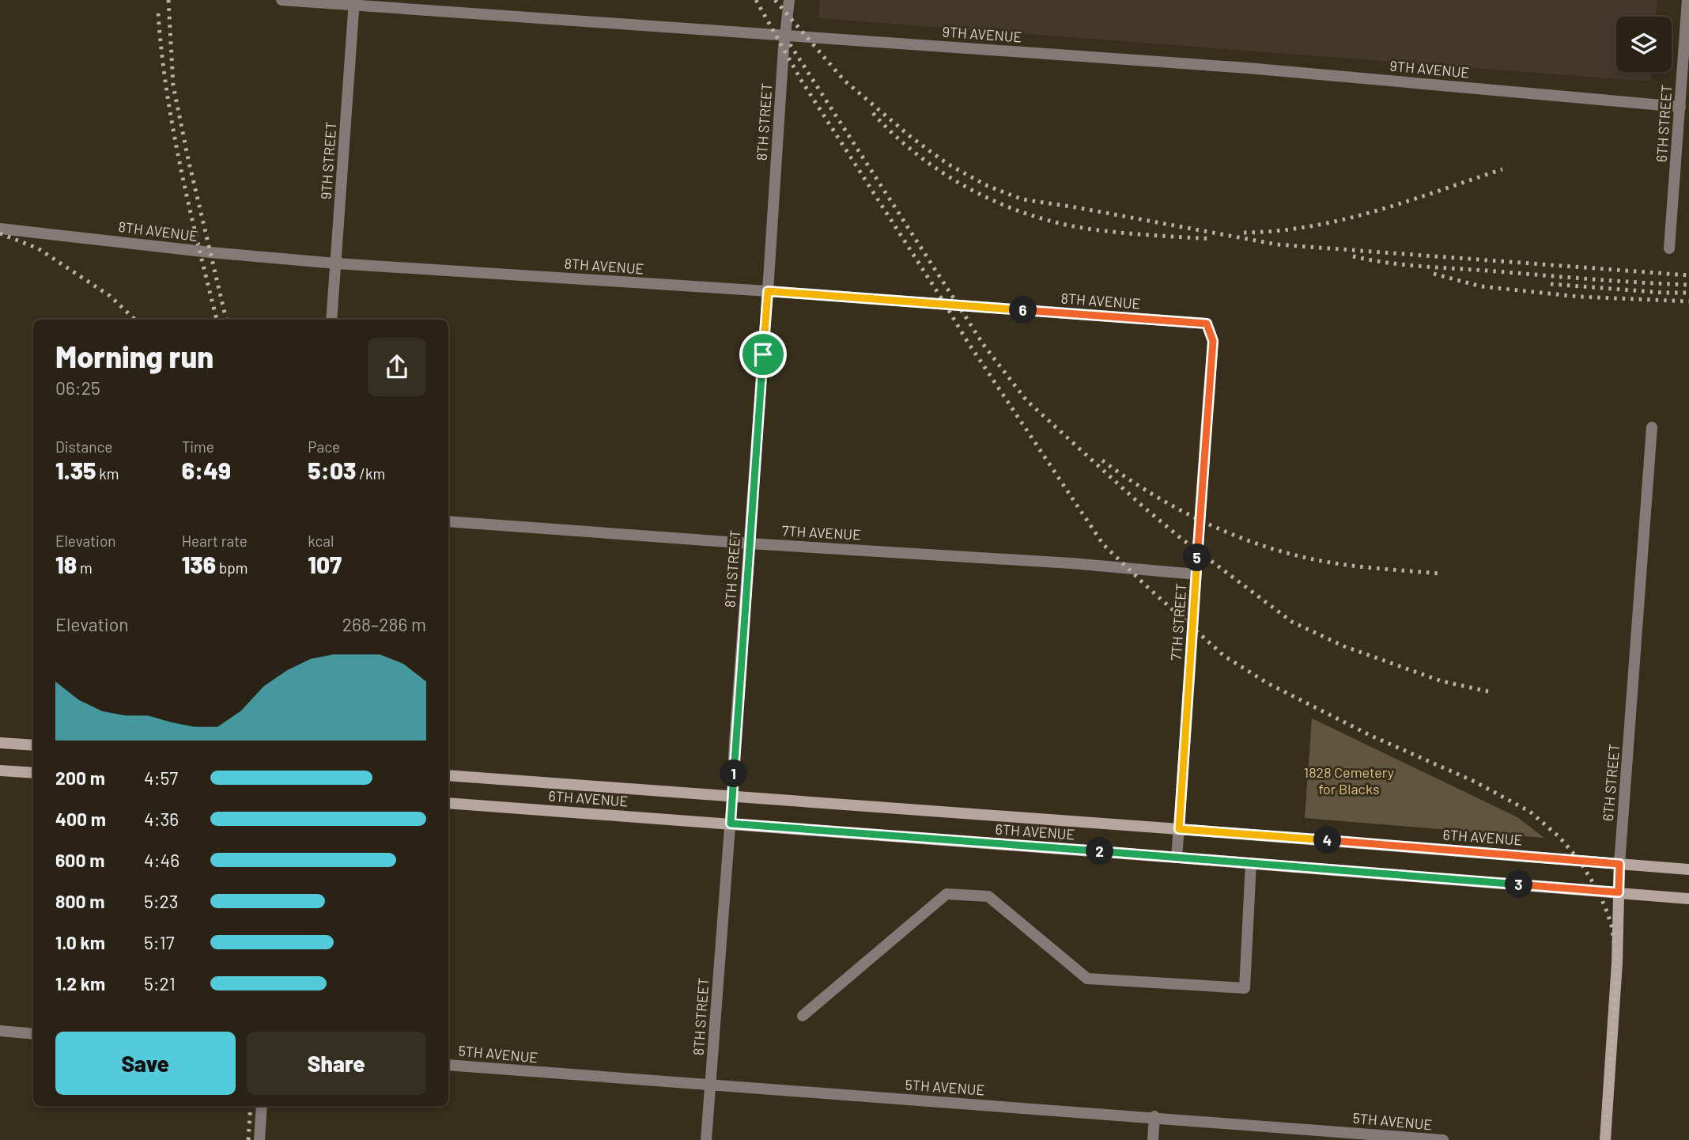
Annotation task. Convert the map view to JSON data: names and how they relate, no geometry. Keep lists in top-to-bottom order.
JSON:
{
  "streets": {
    "main road": ["6TH STREET", "6TH AVENUE"],
    "street": [
      "9TH AVENUE",
      "8TH STREET",
      "9TH STREET",
      "8TH AVENUE",
      "7TH AVENUE",
      "7TH STREET",
      "5TH AVENUE"
    ]
  },
  "crossings": [
    ["9TH AVENUE", "8TH STREET"],
    ["9TH AVENUE", "6TH STREET"],
    ["9TH AVENUE", "9TH STREET"],
    ["8TH STREET", "8TH AVENUE"],
    ["8TH STREET", "7TH AVENUE"],
    ["8TH STREET", "6TH AVENUE"],
    ["8TH STREET", "5TH AVENUE"],
    ["6TH STREET", "6TH AVENUE"],
    ["9TH STREET", "8TH AVENUE"],
    ["8TH AVENUE", "7TH STREET"],
    ["7TH AVENUE", "7TH STREET"],
    ["7TH STREET", "6TH AVENUE"]
  ],
  "parks": ["1828 Cemetery for Blacks"],
  "page": {
    "pins": [
      "6",
      "5",
      "1",
      "4",
      "2",
      "3"
    ],
    "heading": ["Morning run", "06:25"],
    "stats": [
      ["Distance", "1.35 km"],
      ["Time", "6:49"],
      ["Pace", "5:03 /km"],
      ["Elevation", "18 m"],
      ["Heart rate", "136 bpm"],
      ["kcal", "107"]
    ],
    "chart": ["Elevation", "268–286 m"],
    "list": [
      {
        "name": "200 m",
        "note": "4:57"
      },
      {
        "name": "400 m",
        "note": "4:36"
      },
      {
        "name": "600 m",
        "note": "4:46"
      },
      {
        "name": "800 m",
        "note": "5:23"
      },
      {
        "name": "1.0 km",
        "note": "5:17"
      },
      {
        "name": "1.2 km",
        "note": "5:21"
      }
    ],
    "buttons": ["Save", "Share"]
  }
}
